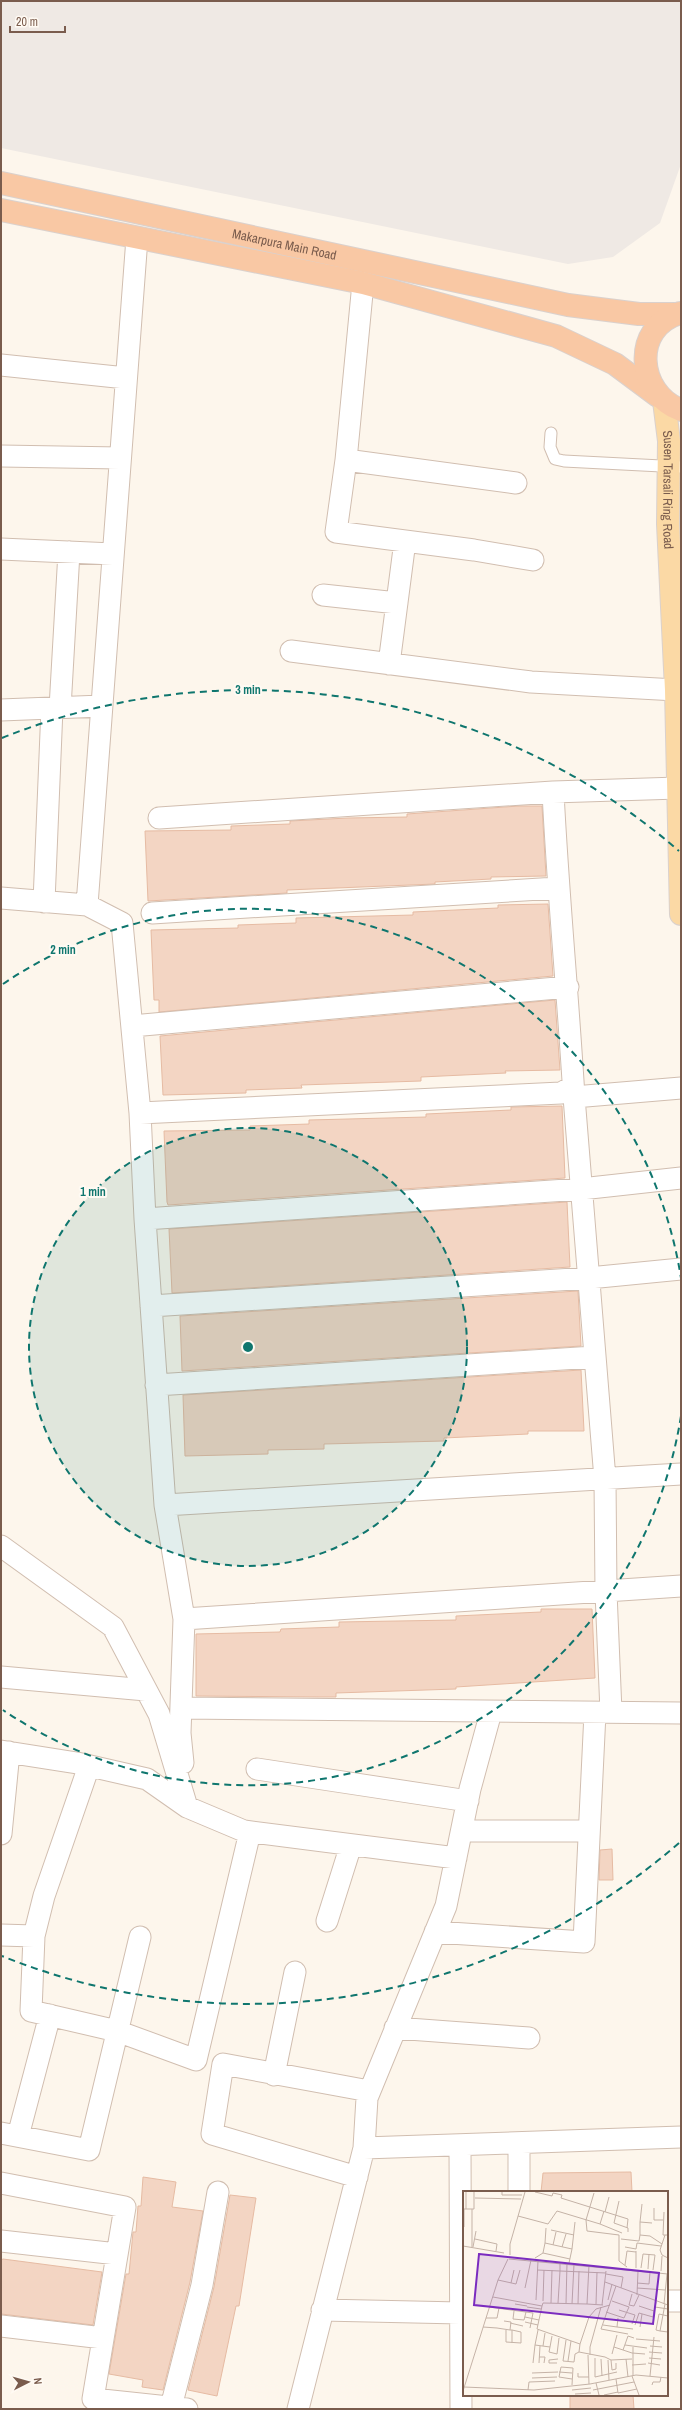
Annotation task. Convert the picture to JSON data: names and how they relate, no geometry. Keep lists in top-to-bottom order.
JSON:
{
  "streets": {
    "highway": ["Makarpura Main Road"],
    "main road": ["Susen Tarsali Ring Road"]
  },
  "crossings": [
    ["Makarpura Main Road", "Susen Tarsali Ring Road"]
  ],
  "scale_bar": "20 m",
  "north": "right",
  "rings": ["3 min", "2 min", "1 min"]
}
